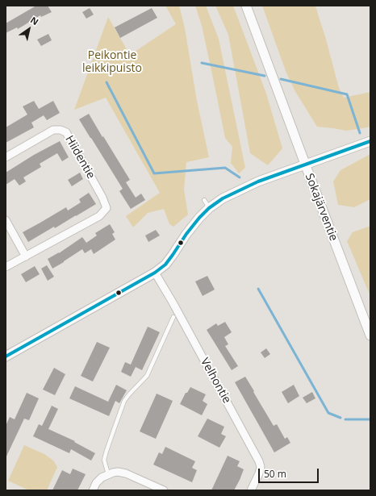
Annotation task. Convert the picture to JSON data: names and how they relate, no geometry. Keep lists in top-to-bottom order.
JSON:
{
  "streets": {
    "street": ["Hiidentie", "Sokajärventie", "Velhontie"]
  },
  "parks": ["Peikontie leikkipuisto"],
  "scale_bar": "50 m",
  "north": "top right"
}
